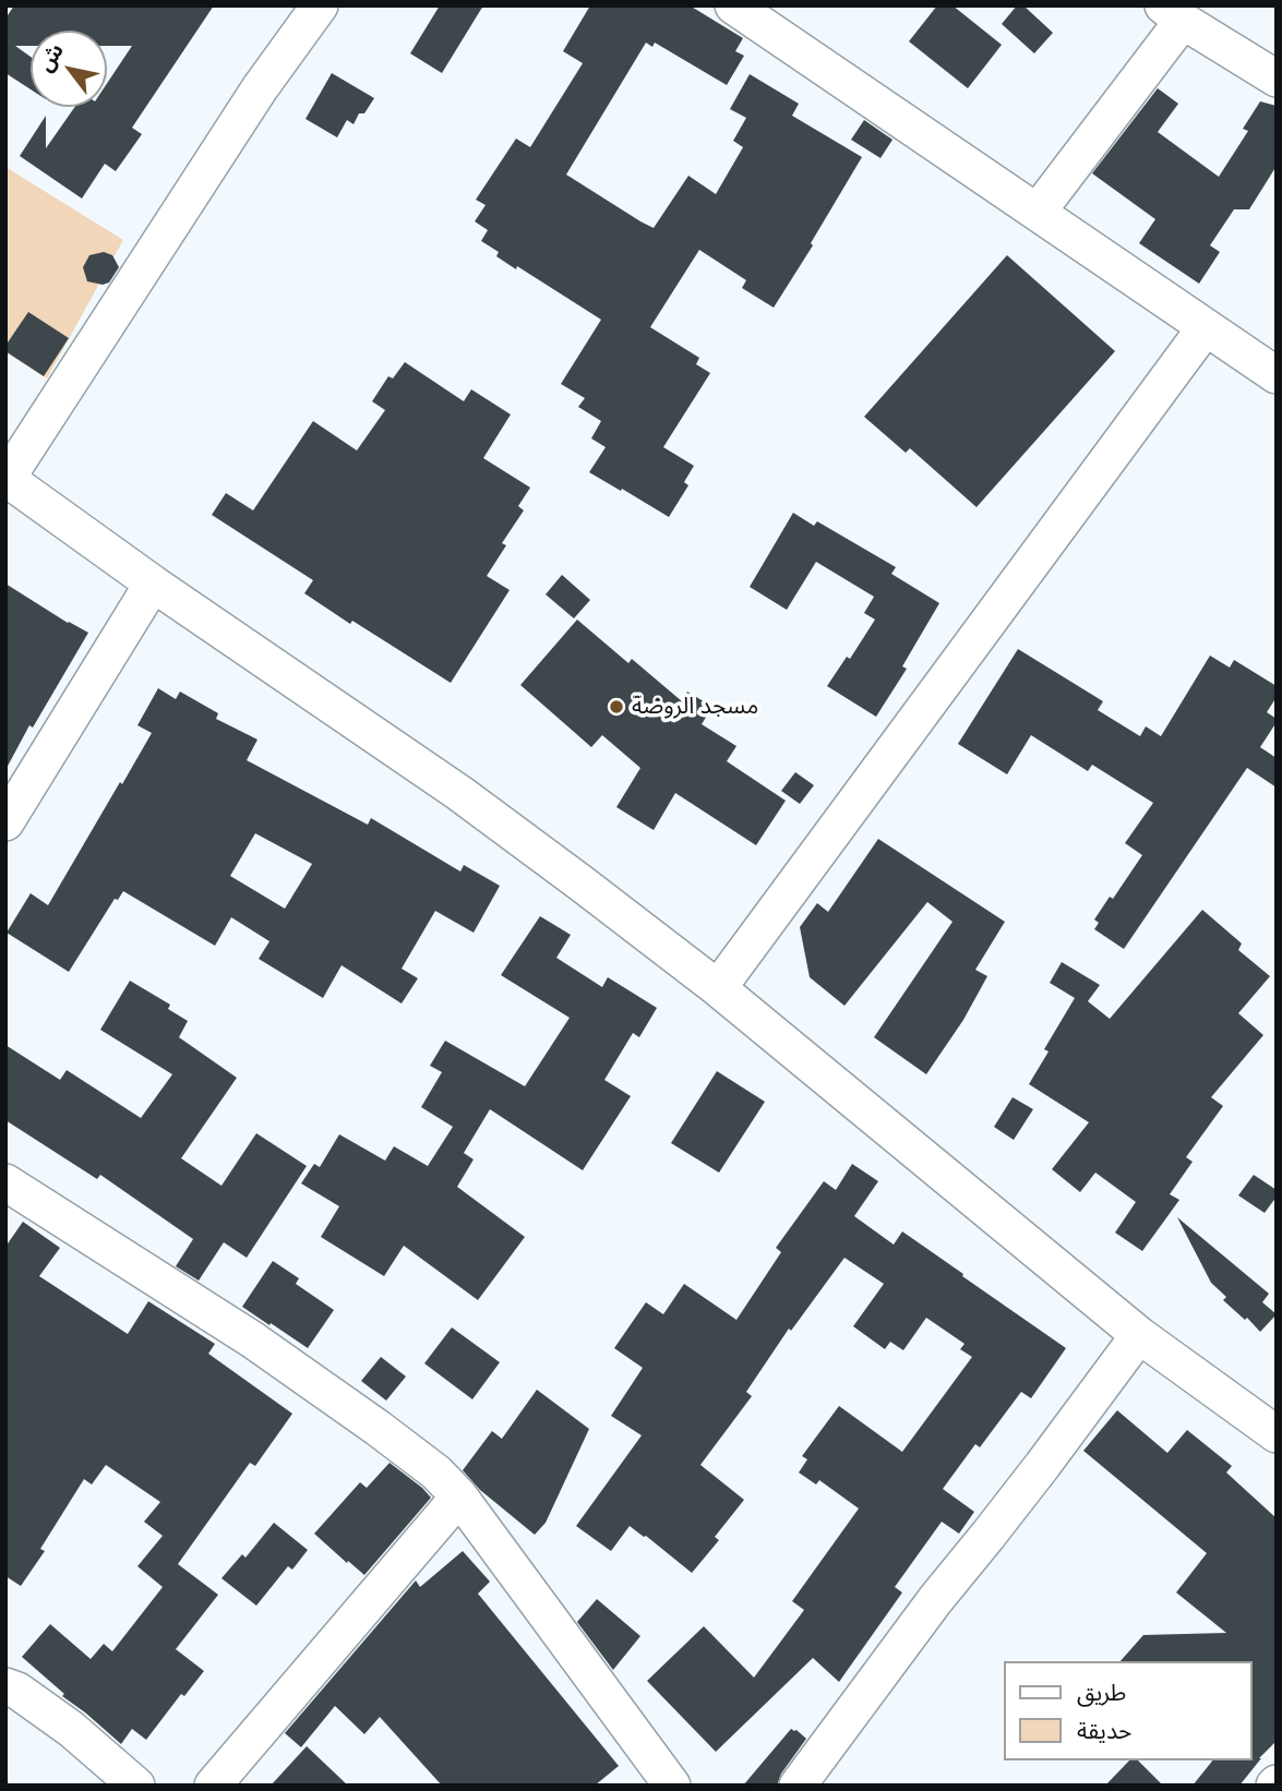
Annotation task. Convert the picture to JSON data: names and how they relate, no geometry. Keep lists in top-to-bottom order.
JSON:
{
  "places": ["مسجد الروضة"],
  "legend": ["طريق", "حديقة"],
  "north": "top left"
}
